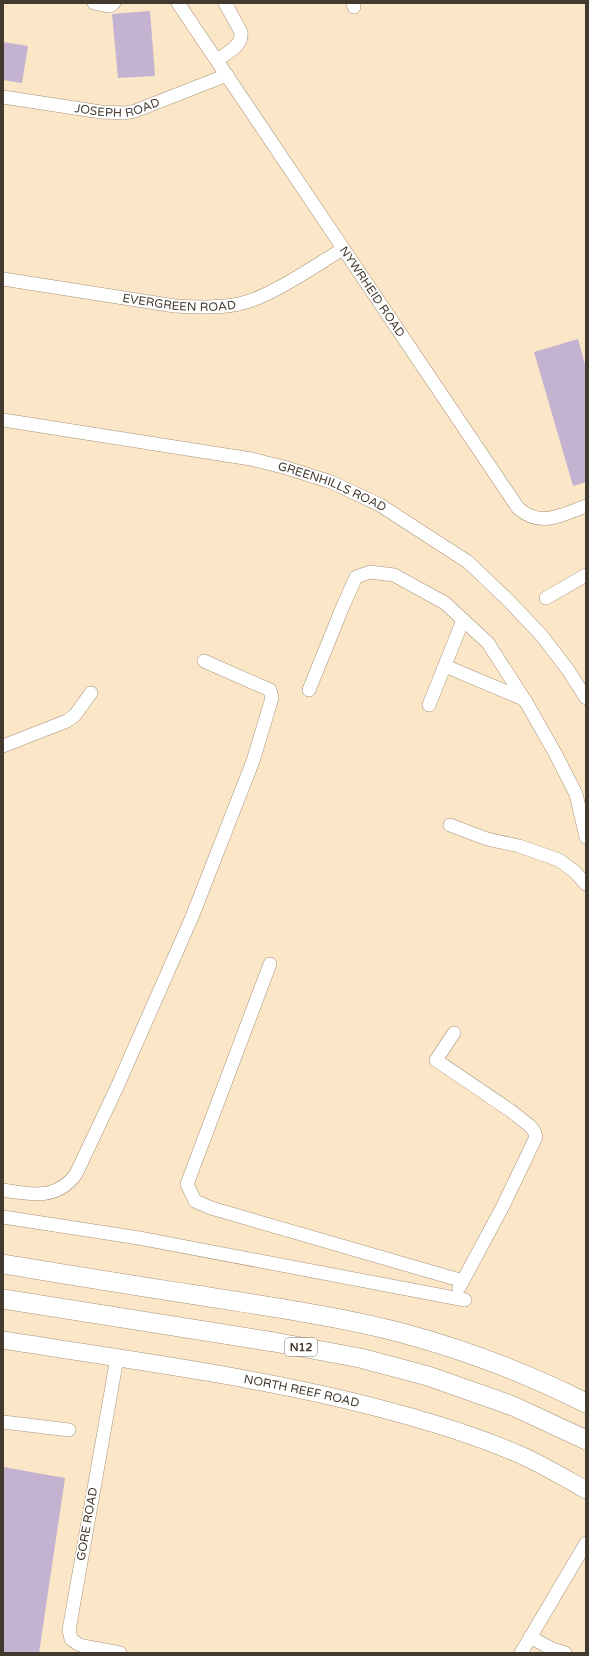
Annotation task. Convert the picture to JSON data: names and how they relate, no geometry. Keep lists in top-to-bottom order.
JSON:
{
  "streets": {
    "highway": ["N12"],
    "main road": ["NORTH REEF ROAD"],
    "street": [
      "JOSEPH ROAD",
      "NYWRHEID ROAD",
      "EVERGREEN ROAD",
      "GREENHILLS ROAD",
      "GORE ROAD"
    ]
  },
  "crossings": [
    ["JOSEPH ROAD", "NYWRHEID ROAD"],
    ["NYWRHEID ROAD", "EVERGREEN ROAD"],
    ["NORTH REEF ROAD", "GORE ROAD"]
  ]
}
